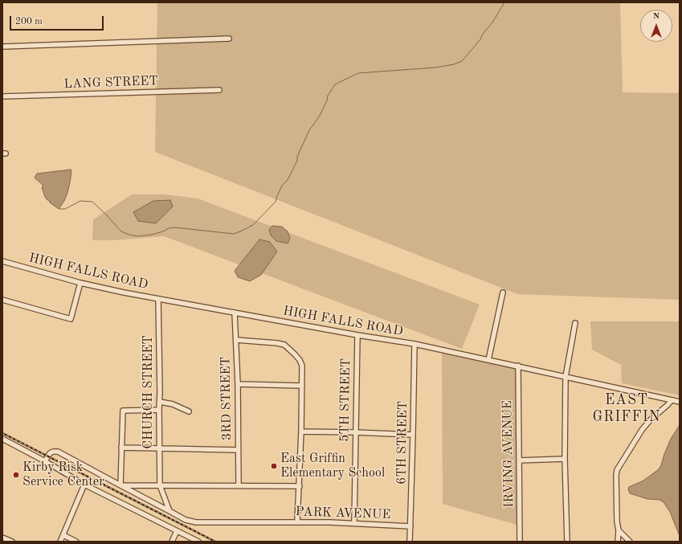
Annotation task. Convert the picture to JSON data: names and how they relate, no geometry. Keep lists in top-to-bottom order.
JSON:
{
  "streets": {
    "street": [
      "LANG STREET",
      "HIGH FALLS ROAD",
      "CHURCH STREET",
      "3RD STREET",
      "5TH STREET",
      "6TH STREET",
      "IRVING AVENUE",
      "PARK AVENUE"
    ]
  },
  "crossings": [
    ["HIGH FALLS ROAD", "CHURCH STREET"],
    ["HIGH FALLS ROAD", "3RD STREET"],
    ["HIGH FALLS ROAD", "5TH STREET"],
    ["HIGH FALLS ROAD", "6TH STREET"],
    ["HIGH FALLS ROAD", "IRVING AVENUE"],
    ["CHURCH STREET", "PARK AVENUE"],
    ["5TH STREET", "PARK AVENUE"],
    ["6TH STREET", "PARK AVENUE"]
  ],
  "districts": ["EAST GRIFFIN"],
  "places": ["East Griffin Elementary School", "Kirby Risk Service Center"],
  "scale_bar": "200 m",
  "north": "top"
}
